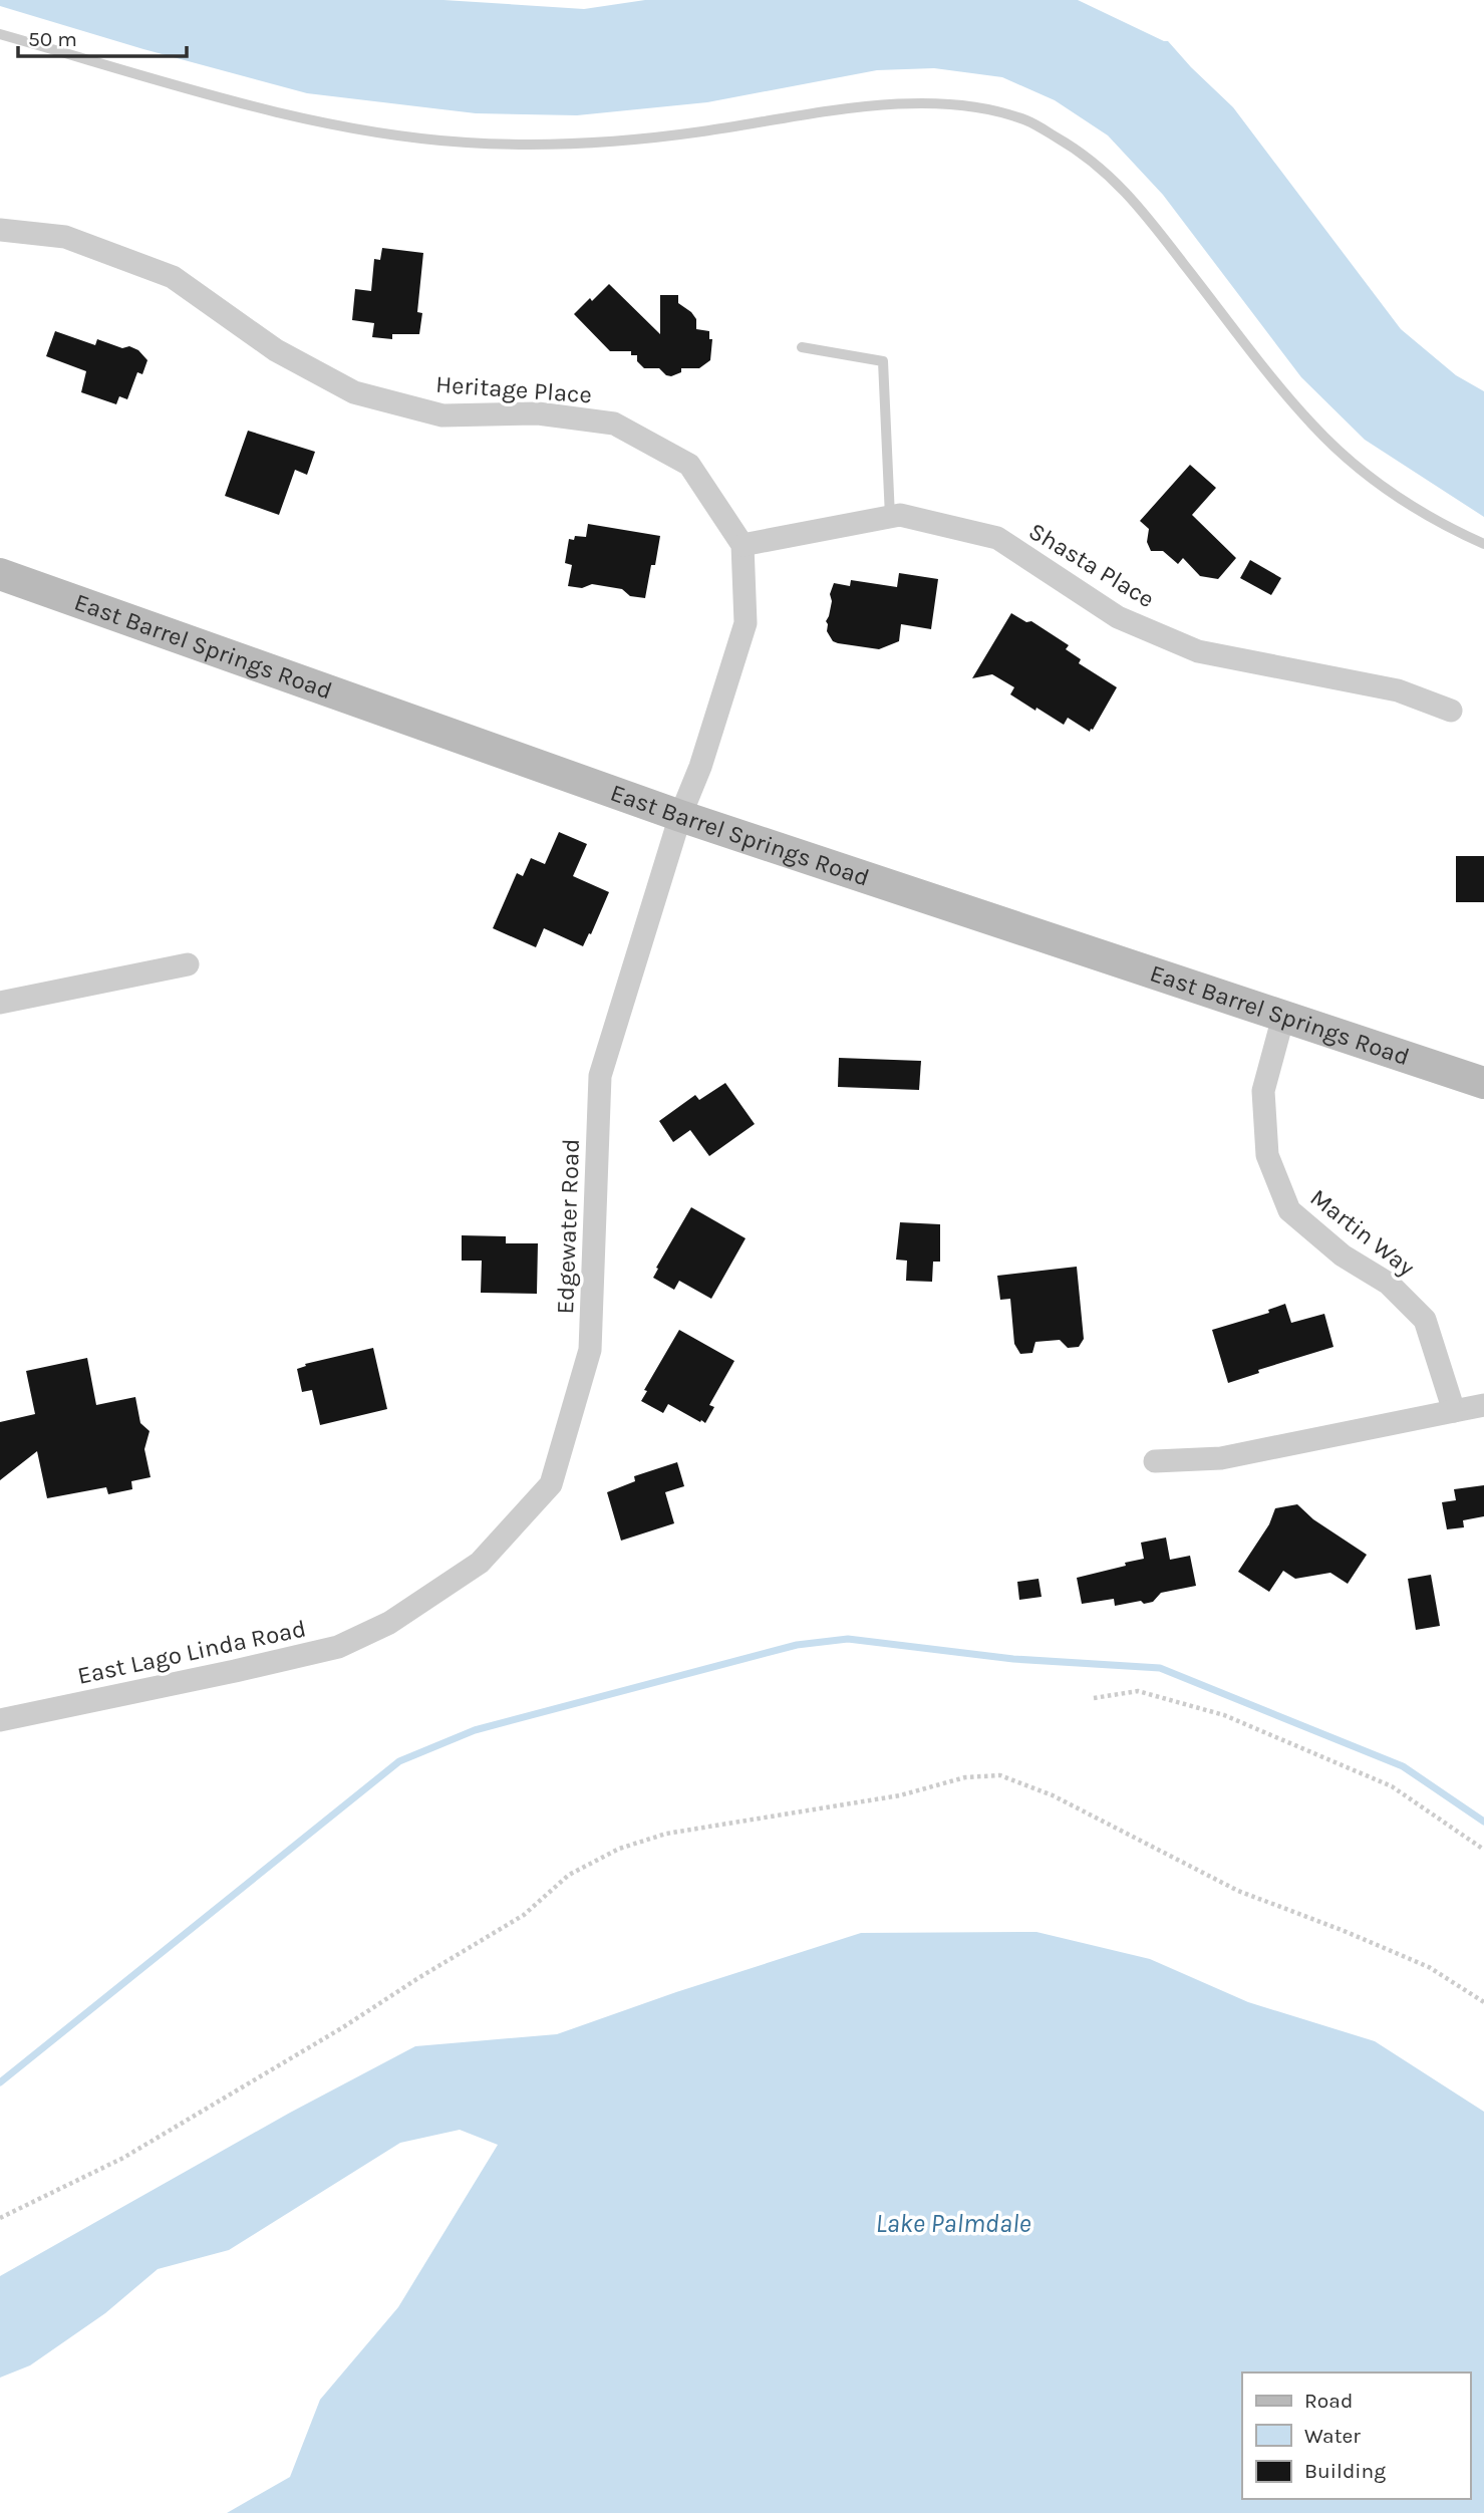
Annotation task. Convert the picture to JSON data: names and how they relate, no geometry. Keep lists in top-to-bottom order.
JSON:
{
  "streets": {
    "street": [
      "Heritage Place",
      "Shasta Place",
      "East Barrel Springs Road",
      "Edgewater Road",
      "Martin Way",
      "East Lago Linda Road"
    ]
  },
  "crossings": [
    ["Heritage Place", "Shasta Place"],
    ["Heritage Place", "Edgewater Road"],
    ["Shasta Place", "Edgewater Road"],
    ["East Barrel Springs Road", "Edgewater Road"],
    ["East Barrel Springs Road", "Martin Way"],
    ["Edgewater Road", "East Lago Linda Road"]
  ],
  "water": ["Lake Palmdale"],
  "legend": ["Road", "Water", "Building"],
  "scale_bar": "50 m"
}
